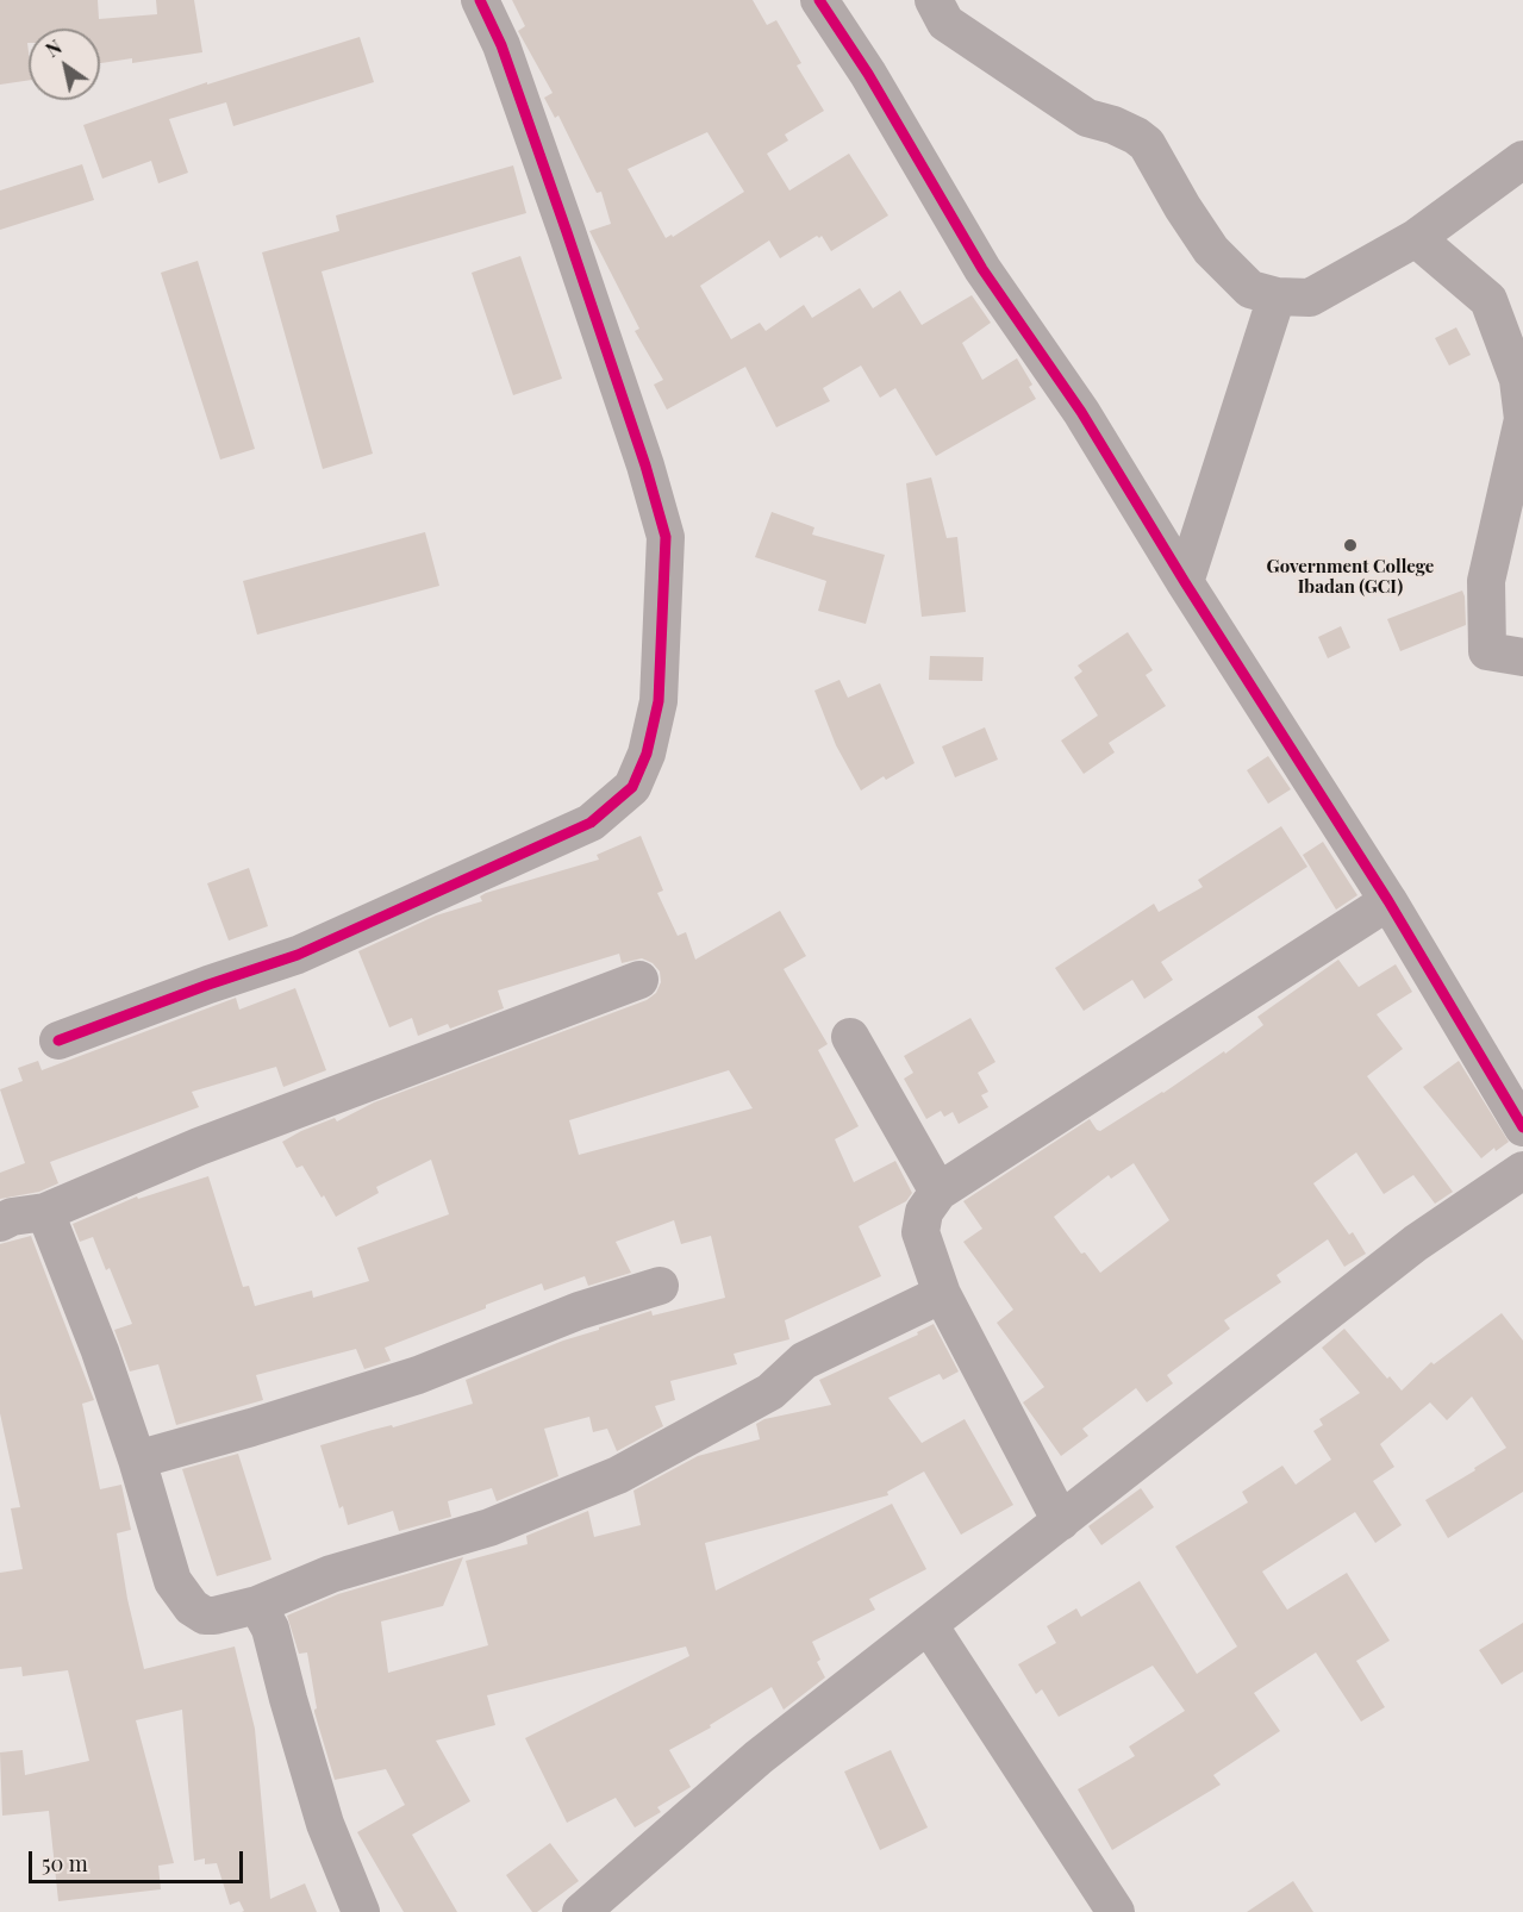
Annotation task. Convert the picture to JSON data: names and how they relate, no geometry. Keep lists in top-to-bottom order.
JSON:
{
  "places": ["Government College Ibadan (GCI)"],
  "scale_bar": "50 m",
  "north": "top left"
}
